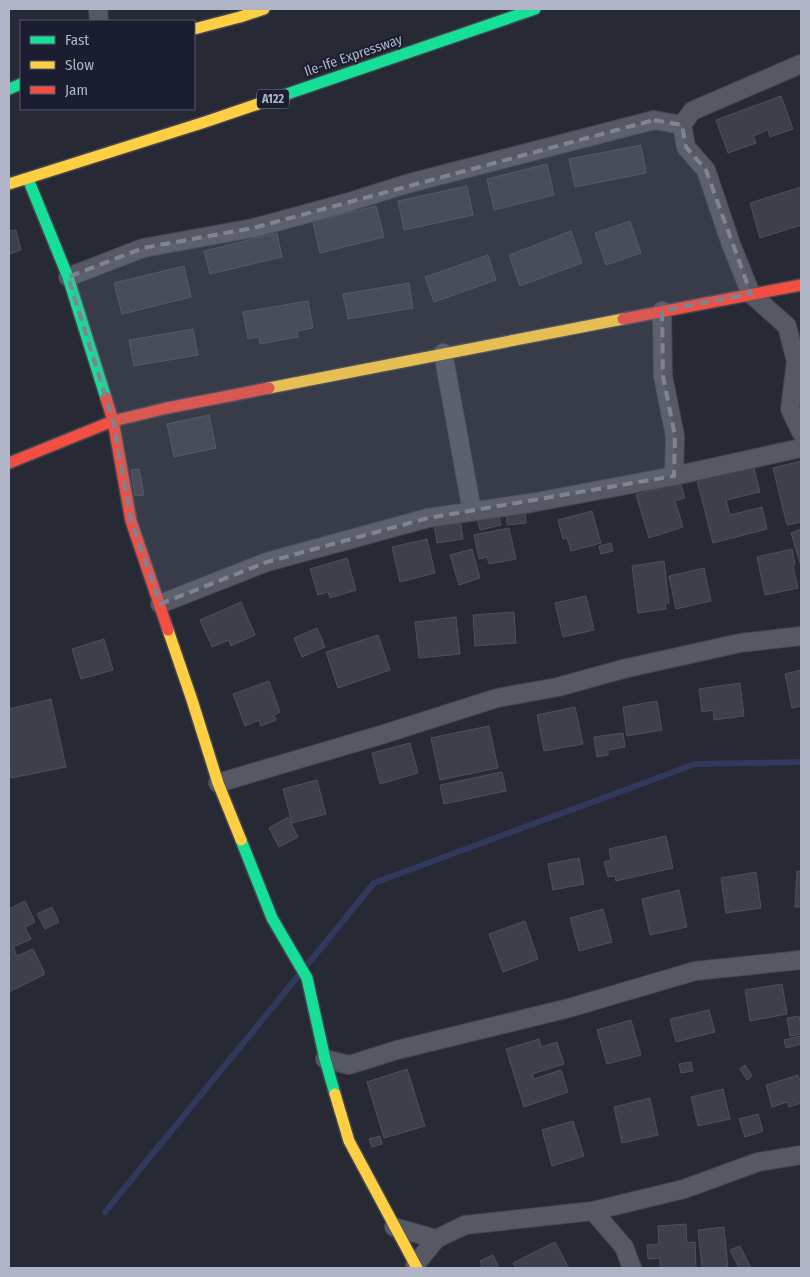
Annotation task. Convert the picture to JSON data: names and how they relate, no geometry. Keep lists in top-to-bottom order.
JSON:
{
  "streets": {
    "main road": ["Ile-Ife Expressway", "A122"]
  },
  "legend": ["Fast", "Slow", "Jam"]
}
